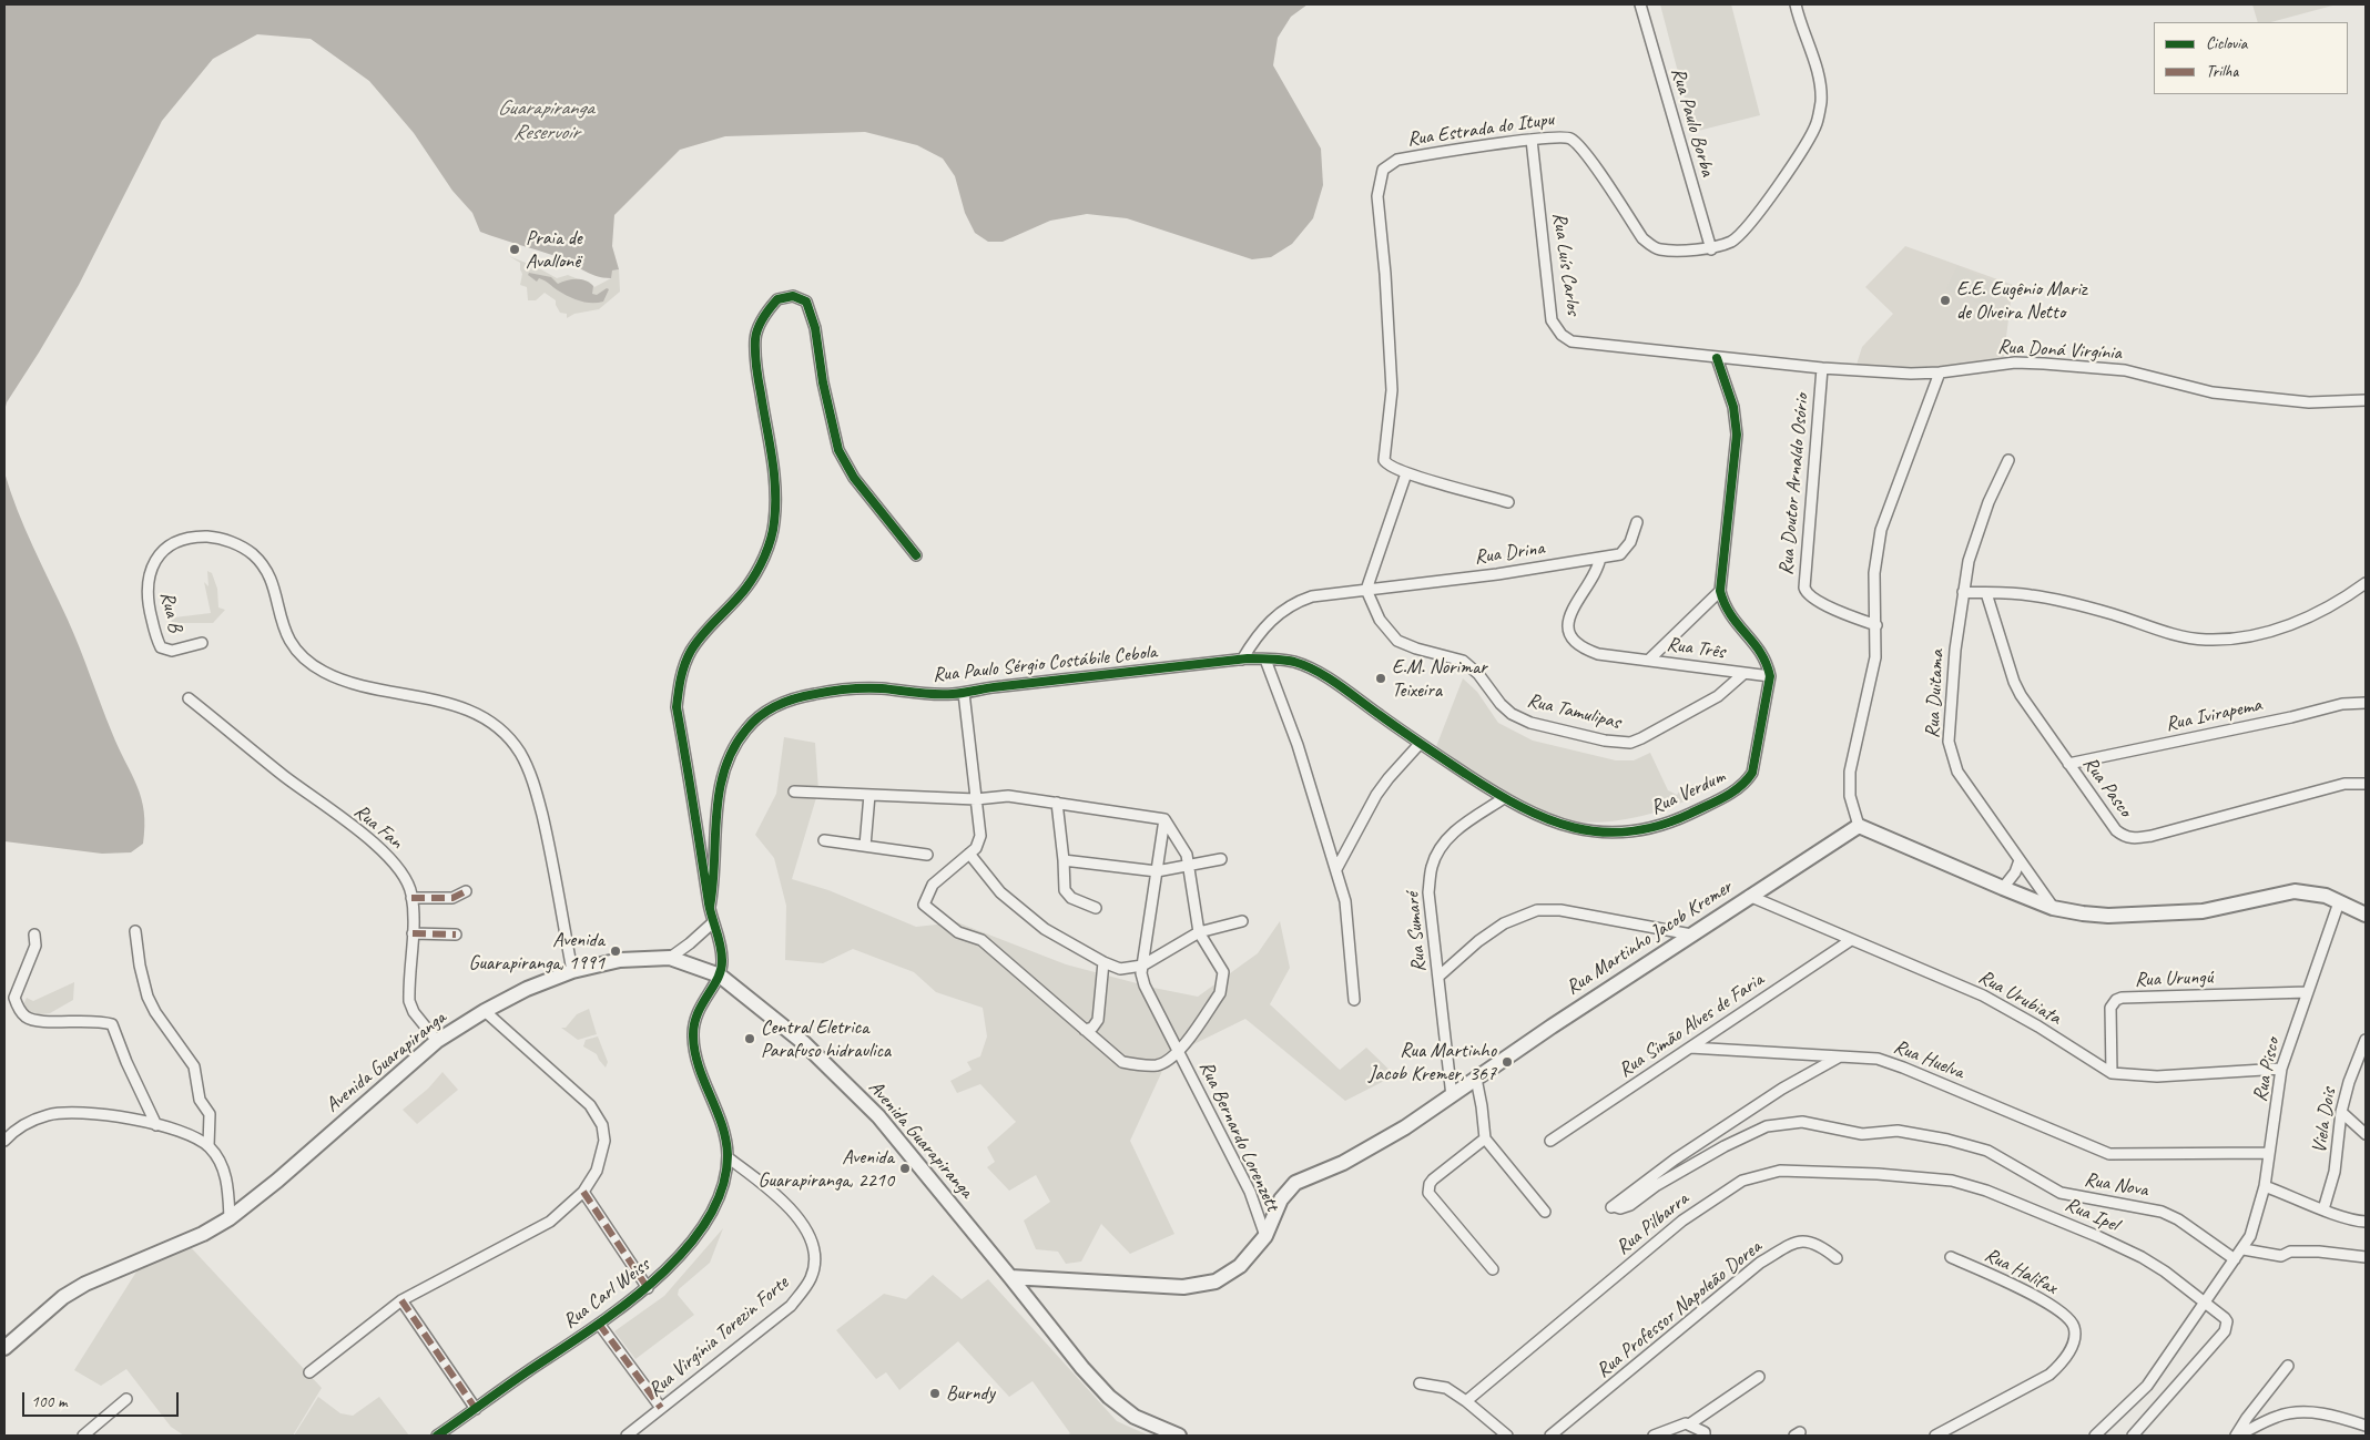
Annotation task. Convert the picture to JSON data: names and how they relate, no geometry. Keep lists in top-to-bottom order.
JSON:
{
  "streets": {
    "street": [
      "Rua Paulo Borba",
      "Rua Estrada do Itupu",
      "Rua Luís Carlos",
      "Rua Doná Virgínia",
      "Rua Doutor Arnaldo Osório",
      "Rua Drina",
      "Rua B",
      "Rua Três",
      "Rua Paulo Sérgio Costábile Cebola",
      "Rua Duitama",
      "Rua Tamulipas",
      "Rua Ivirapema",
      "Rua Pasco",
      "Rua Verdum",
      "Rua Fan",
      "Rua Sumaré",
      "Rua Martinho Jacob Kremer",
      "Rua Urungú",
      "Rua Urubiata",
      "Rua Simão Alves de Faria",
      "Rua Huelva",
      "Avenida Guarapiranga",
      "Rua Pisco",
      "Viela Dois",
      "Rua Bernardo Lorenzett",
      "Rua Nova",
      "Rua Ipel",
      "Rua Pilbarra",
      "Rua Halifax",
      "Rua Carl Weiss",
      "Rua Professor Napoleão Dorea",
      "Rua Virgínia Torezin Forte"
    ]
  },
  "crossings": [
    ["Rua Paulo Borba", "Rua Estrada do Itupu"],
    ["Rua Estrada do Itupu", "Rua Luís Carlos"],
    ["Rua Luís Carlos", "Rua Doná Virgínia"],
    ["Rua Doná Virgínia", "Rua Doutor Arnaldo Osório"],
    ["Rua Drina", "Rua Três"],
    ["Rua Drina", "Rua Tamulipas"],
    ["Rua B", "Avenida Guarapiranga"],
    ["Rua Três", "Rua Tamulipas"],
    ["Rua Três", "Rua Verdum"],
    ["Rua Paulo Sérgio Costábile Cebola", "Rua Verdum"],
    ["Rua Ivirapema", "Rua Pasco"],
    ["Rua Verdum", "Rua Sumaré"],
    ["Rua Fan", "Avenida Guarapiranga"],
    ["Rua Sumaré", "Rua Martinho Jacob Kremer"],
    ["Rua Martinho Jacob Kremer", "Rua Urubiata"],
    ["Rua Martinho Jacob Kremer", "Avenida Guarapiranga"],
    ["Rua Martinho Jacob Kremer", "Rua Bernardo Lorenzett"],
    ["Rua Urungú", "Rua Urubiata"],
    ["Rua Urungú", "Rua Pisco"],
    ["Rua Urubiata", "Rua Simão Alves de Faria"],
    ["Rua Urubiata", "Rua Pisco"],
    ["Rua Simão Alves de Faria", "Rua Huelva"],
    ["Rua Huelva", "Rua Pisco"],
    ["Rua Huelva", "Rua Nova"],
    ["Avenida Guarapiranga", "Rua Carl Weiss"],
    ["Rua Pisco", "Rua Nova"],
    ["Rua Pisco", "Rua Ipel"],
    ["Rua Ipel", "Rua Pilbarra"],
    ["Rua Carl Weiss", "Rua Virgínia Torezin Forte"]
  ],
  "water": ["Guarapiranga Reservoir"],
  "places": [
    "Praia de Avallonë",
    "E.E. Eugênio Mariz de Olveira Netto",
    "E.M. Norimar Teixeira",
    "Avenida Guarapiranga, 1991",
    "Central Eletrica Parafuso hidraulica",
    "Rua Martinho Jacob Kremer, 367",
    "Avenida Guarapiranga, 2210",
    "Burndy"
  ],
  "legend": ["Ciclovia", "Trilha"],
  "scale_bar": "100 m"
}
